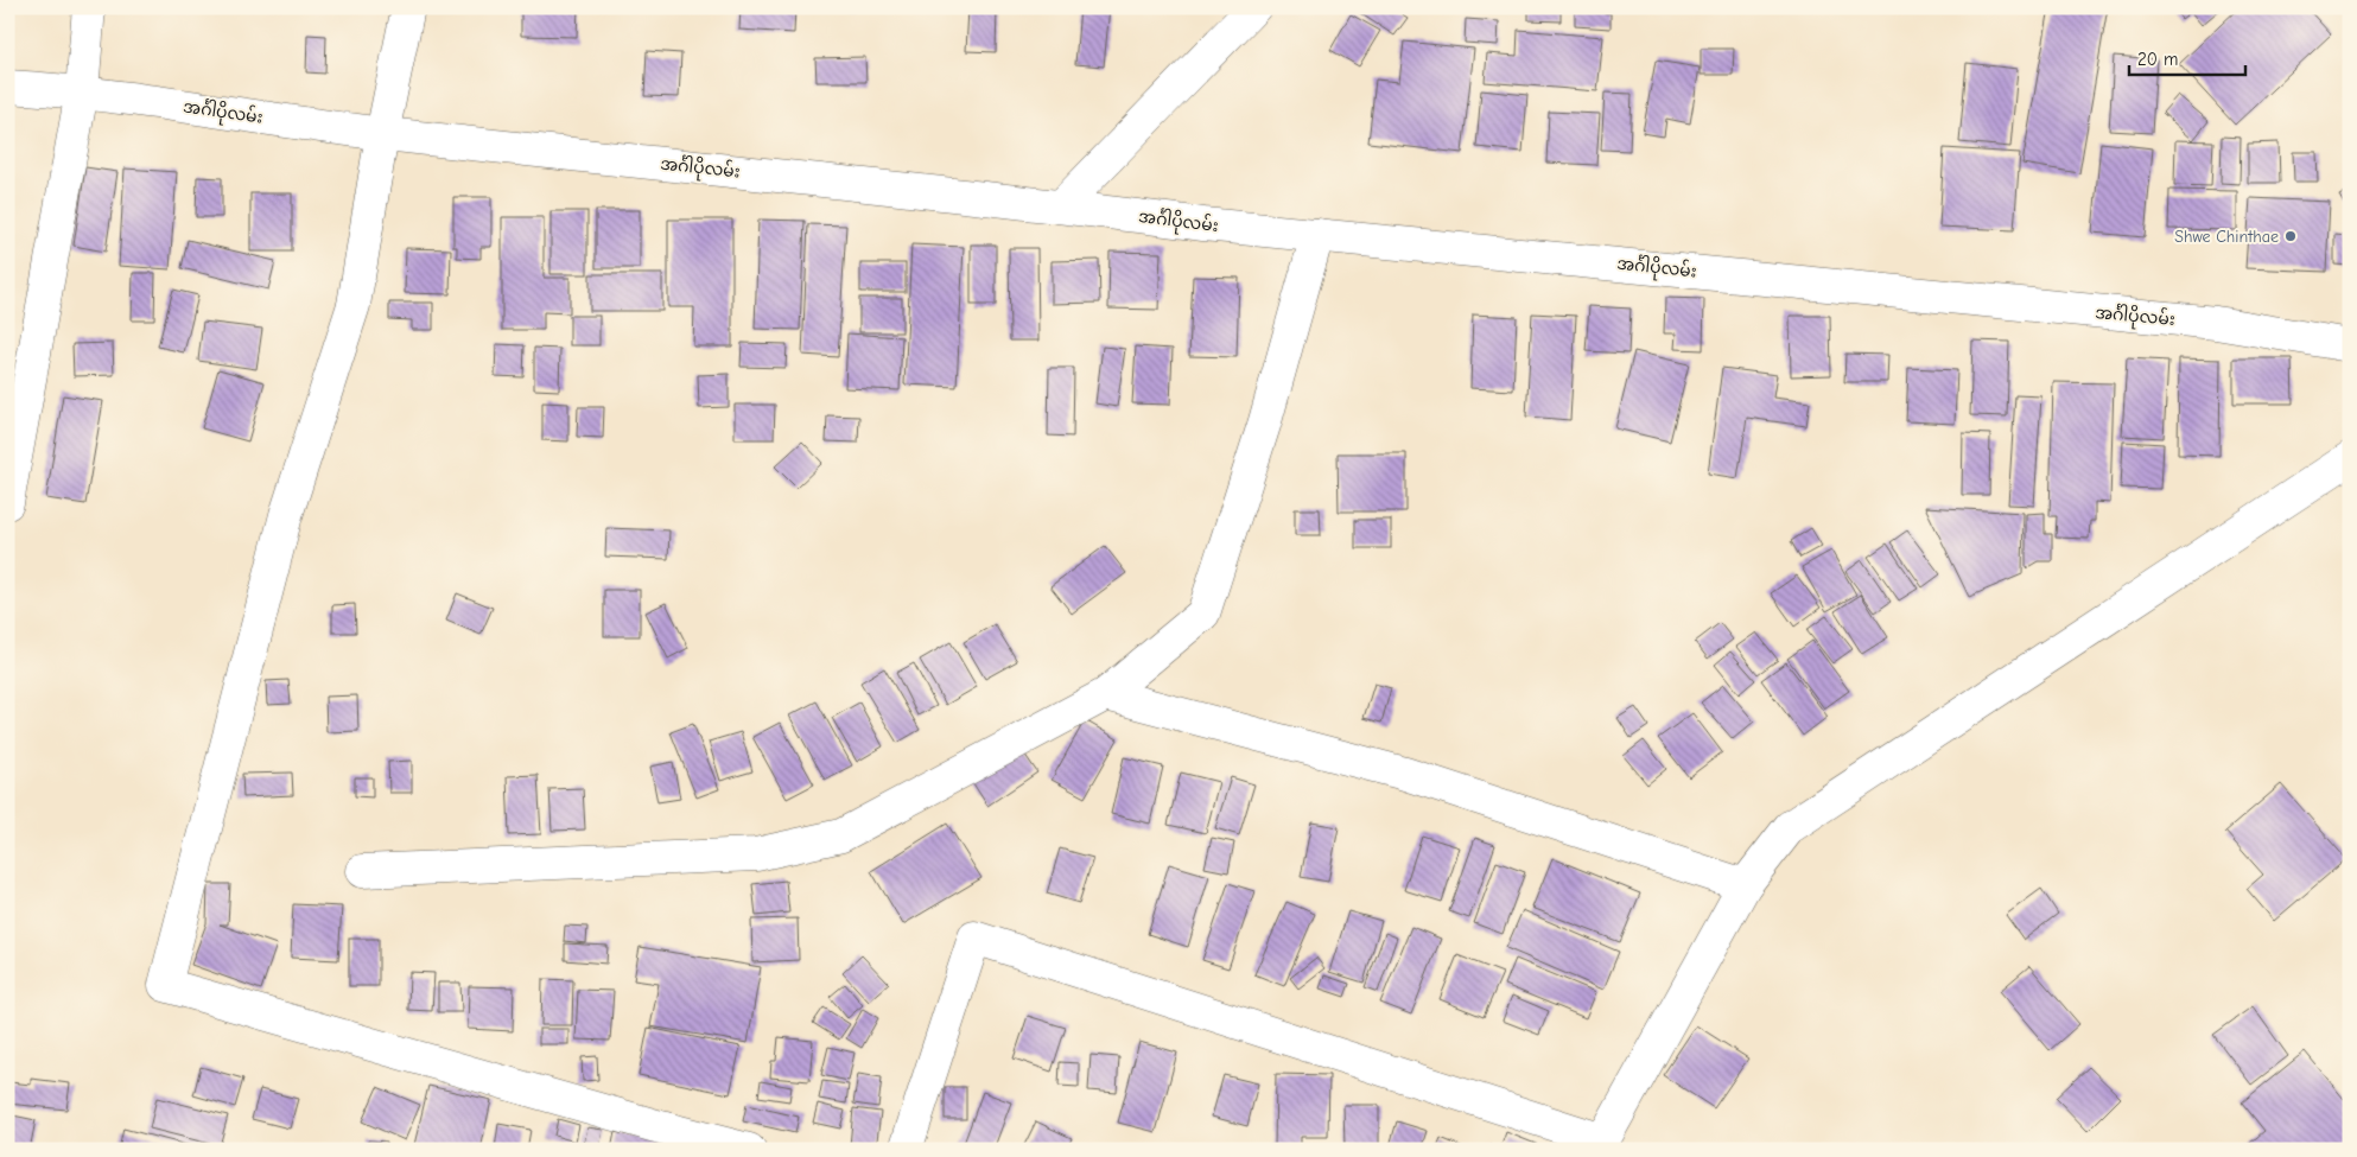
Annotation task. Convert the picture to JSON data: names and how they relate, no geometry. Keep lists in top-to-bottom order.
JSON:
{
  "streets": {
    "street": ["အင်္ဂါပိုလမ်း"]
  },
  "places": ["Shwe Chinthae"],
  "scale_bar": "20 m"
}
